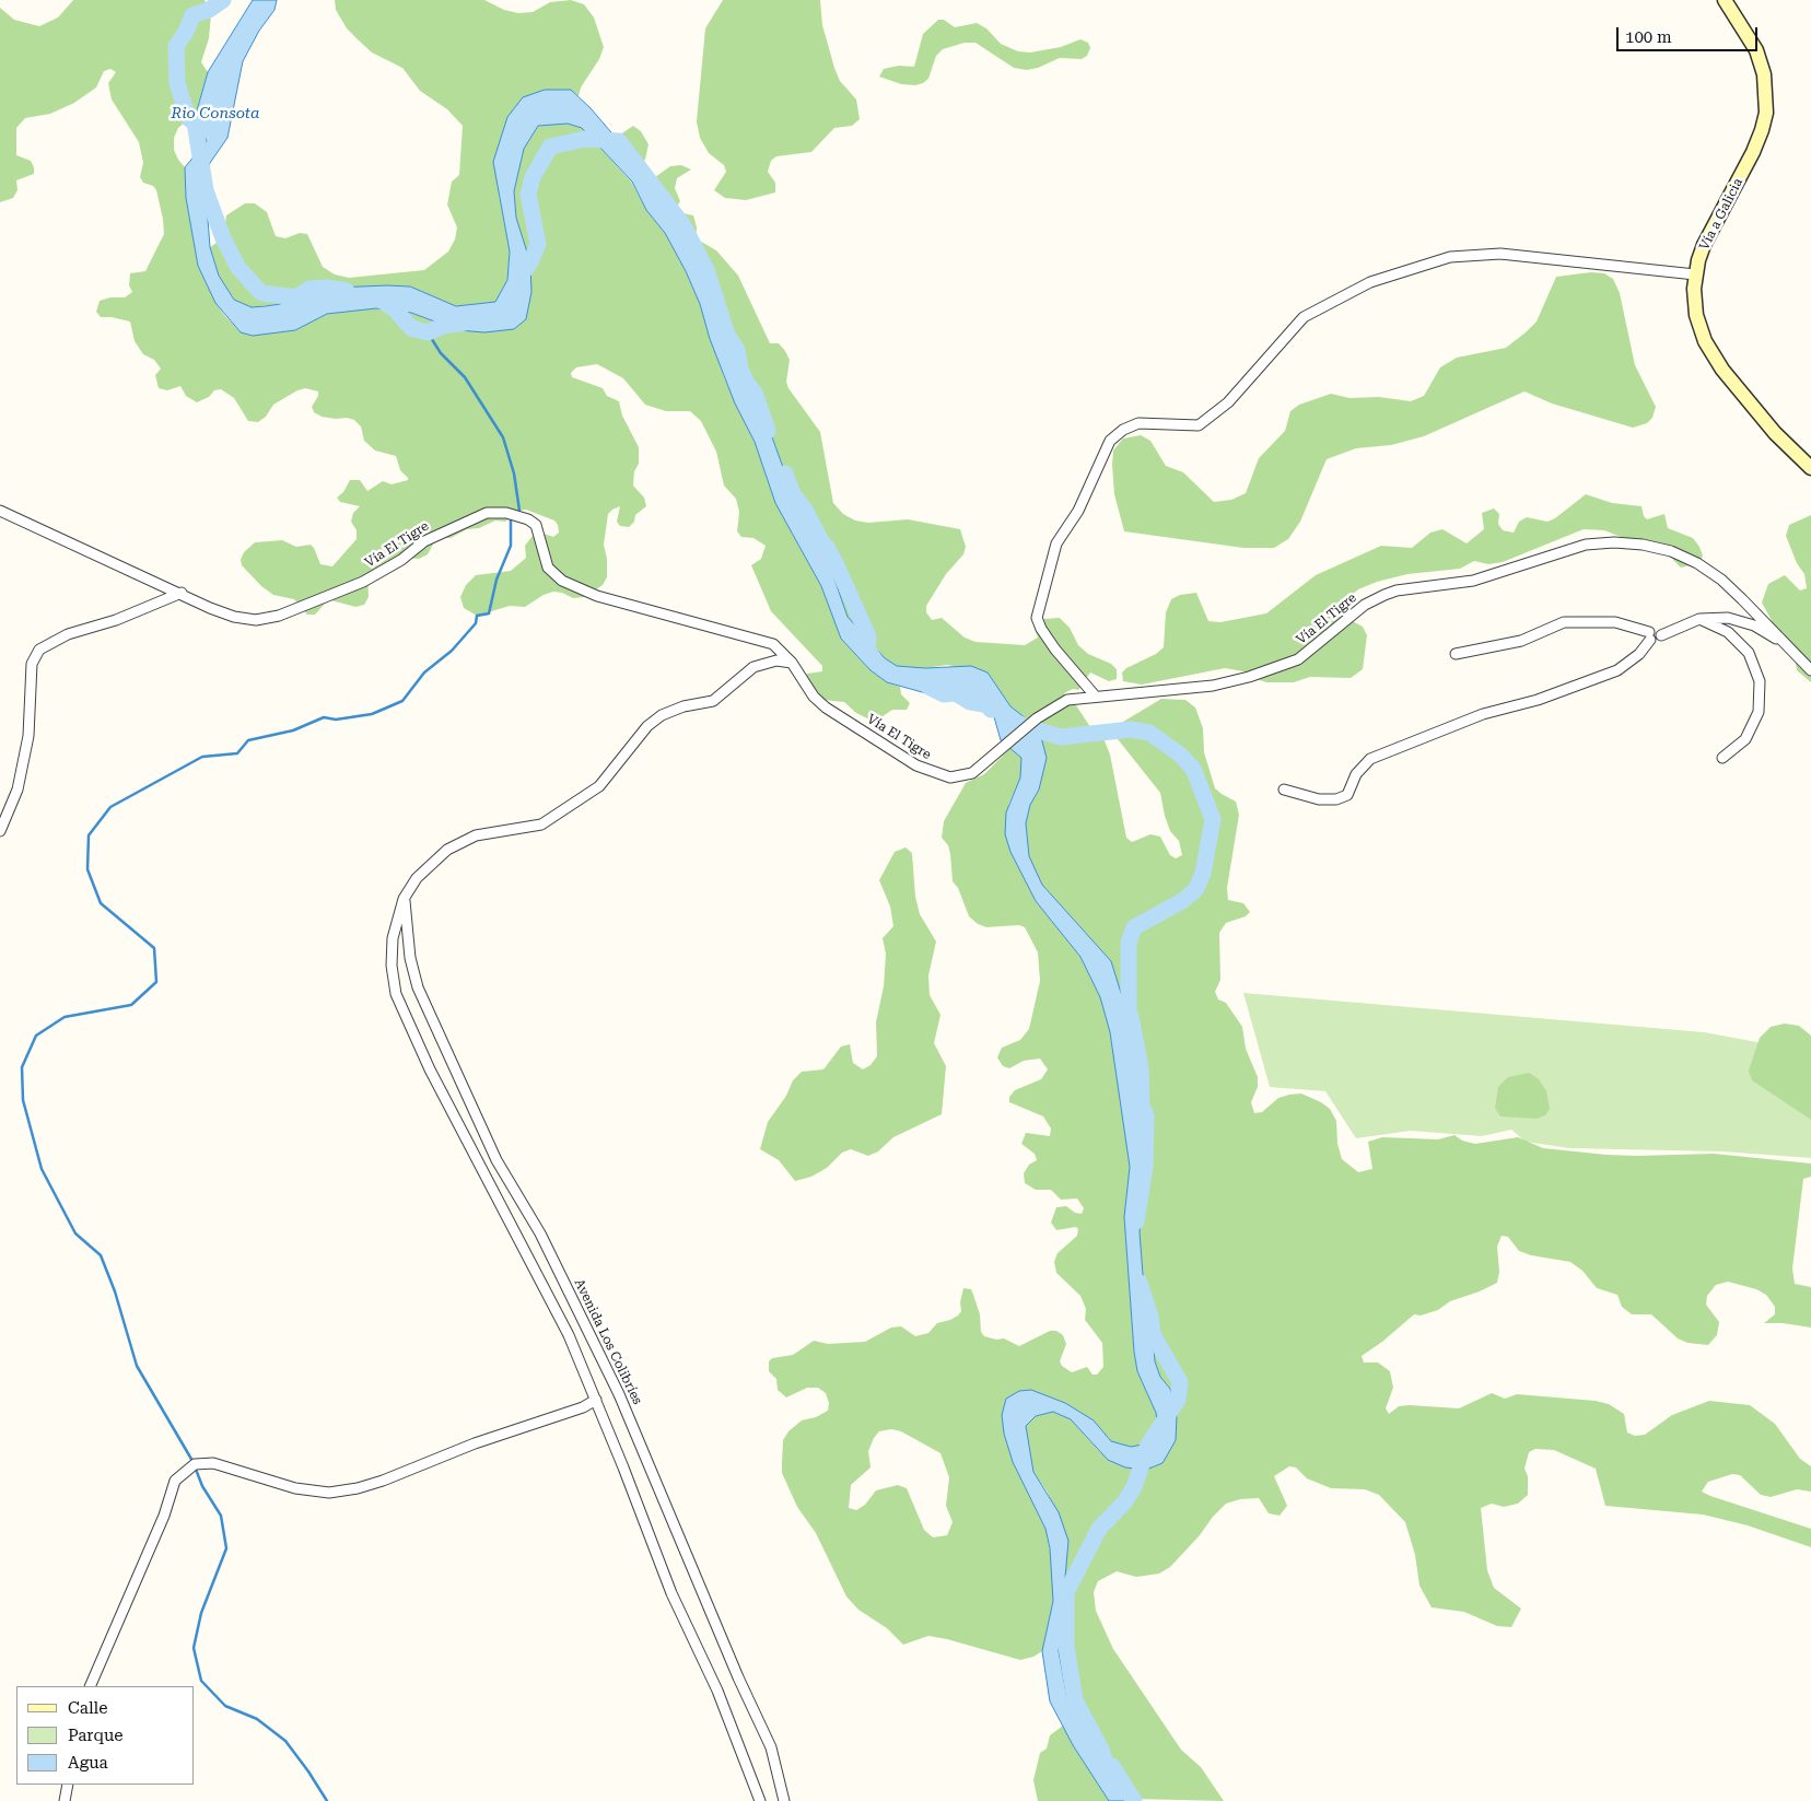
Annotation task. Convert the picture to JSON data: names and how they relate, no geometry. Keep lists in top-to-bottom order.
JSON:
{
  "streets": {
    "street": ["Vía a Galicia", "Vía El Tigre", "Avenida Los Colibríes"]
  },
  "water": ["Rio Consota"],
  "legend": ["Calle", "Parque", "Agua"],
  "scale_bar": "100 m"
}
